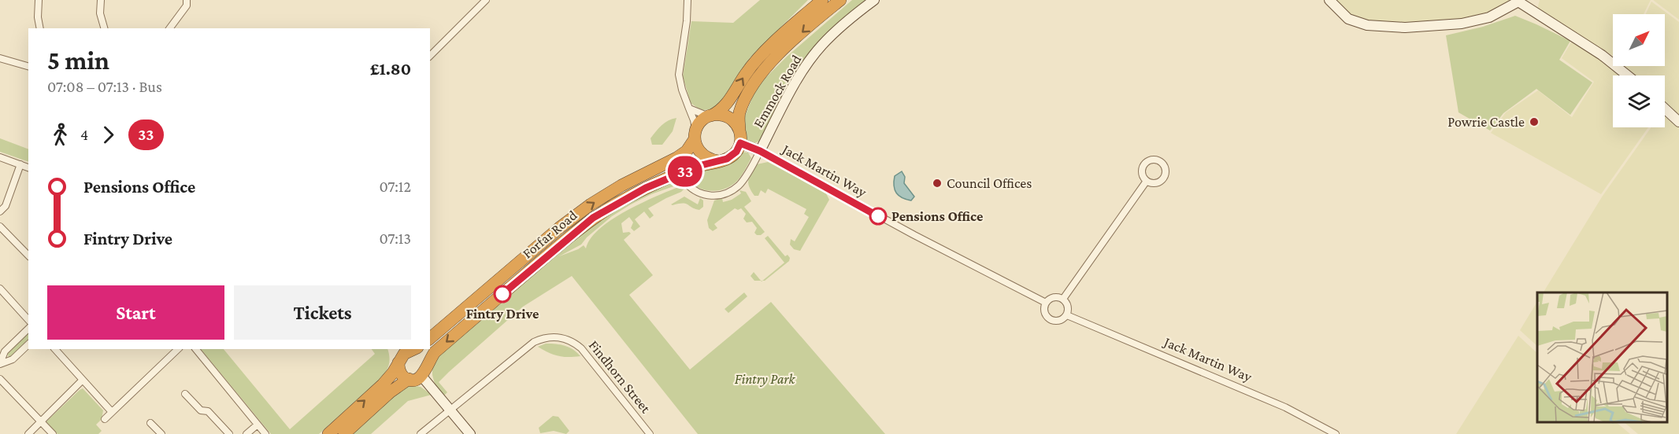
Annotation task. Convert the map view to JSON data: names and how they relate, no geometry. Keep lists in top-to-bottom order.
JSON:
{
  "streets": {
    "highway": ["Forfar Road"],
    "street": ["Emmock Road", "Jack Martin Way", "Findhorn Street"]
  },
  "crossings": [
    ["Emmock Road", "Jack Martin Way"],
    ["Jack Martin Way", "Forfar Road"]
  ],
  "parks": ["Fintry Park"],
  "places": [
    "Powrie Castle",
    "Council Offices",
    "Pensions Office",
    "Fintry Drive"
  ],
  "lines": ["bus line 33"],
  "north": "top right",
  "page": {
    "on_map": "33",
    "heading": ["5 min", "07:08 – 07:13 · Bus", "£1.80"],
    "legs": ["4", "33"],
    "list": [
      {
        "name": "Pensions Office",
        "value": "07:12"
      },
      {
        "name": "Fintry Drive",
        "value": "07:13"
      }
    ],
    "buttons": ["Start", "Tickets"]
  }
}
